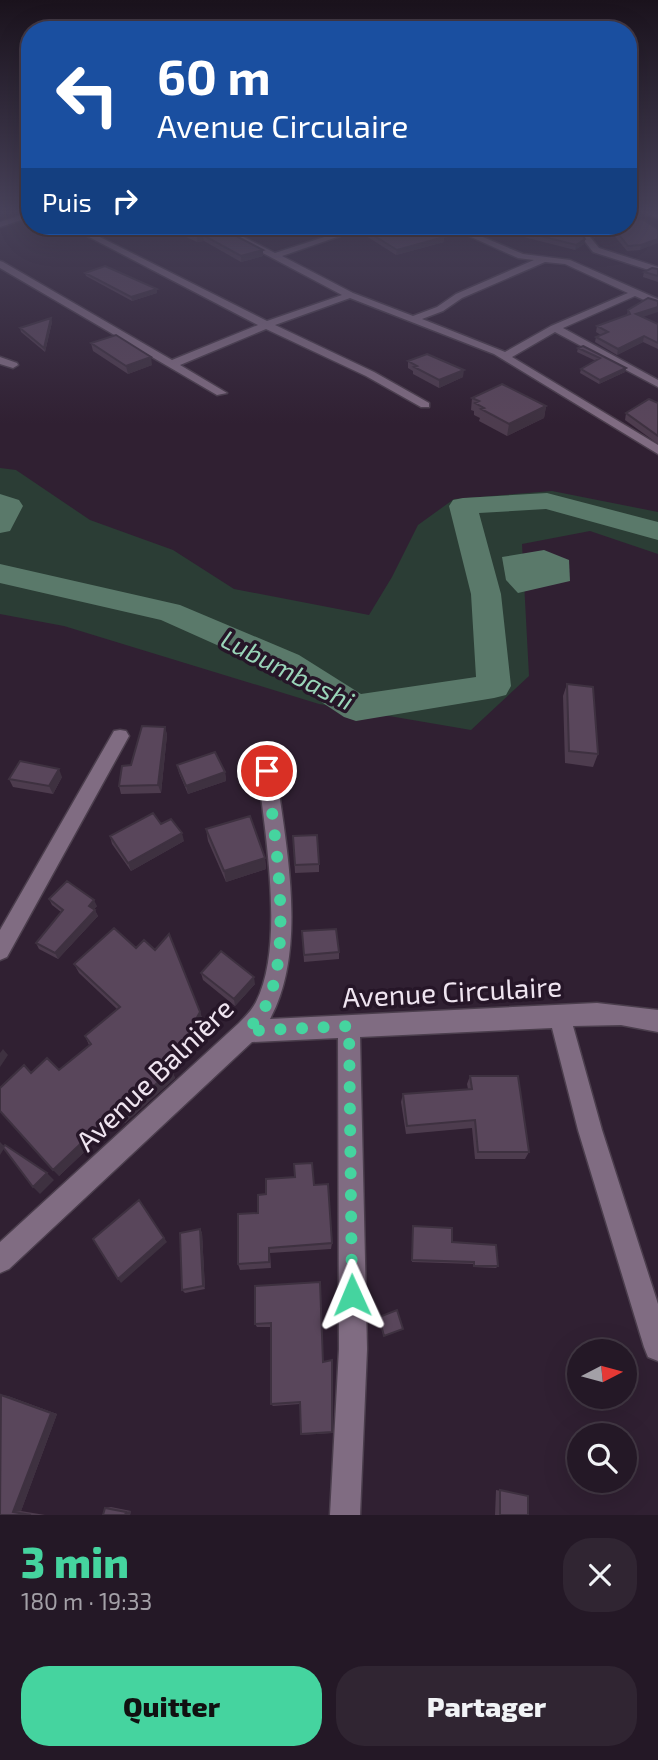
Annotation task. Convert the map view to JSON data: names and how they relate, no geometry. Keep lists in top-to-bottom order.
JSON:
{
  "streets": {
    "street": ["Avenue Circulaire", "Avenue Balnière"]
  },
  "crossings": [
    ["Avenue Circulaire", "Avenue Balnière"]
  ],
  "water": ["Lubumbashi"],
  "north": "right",
  "page": {
    "turn": ["60 m", "Avenue Circulaire"],
    "then": "Puis",
    "heading": ["3 min", "180 m · 19:33"],
    "buttons": ["Quitter", "Partager"]
  }
}
